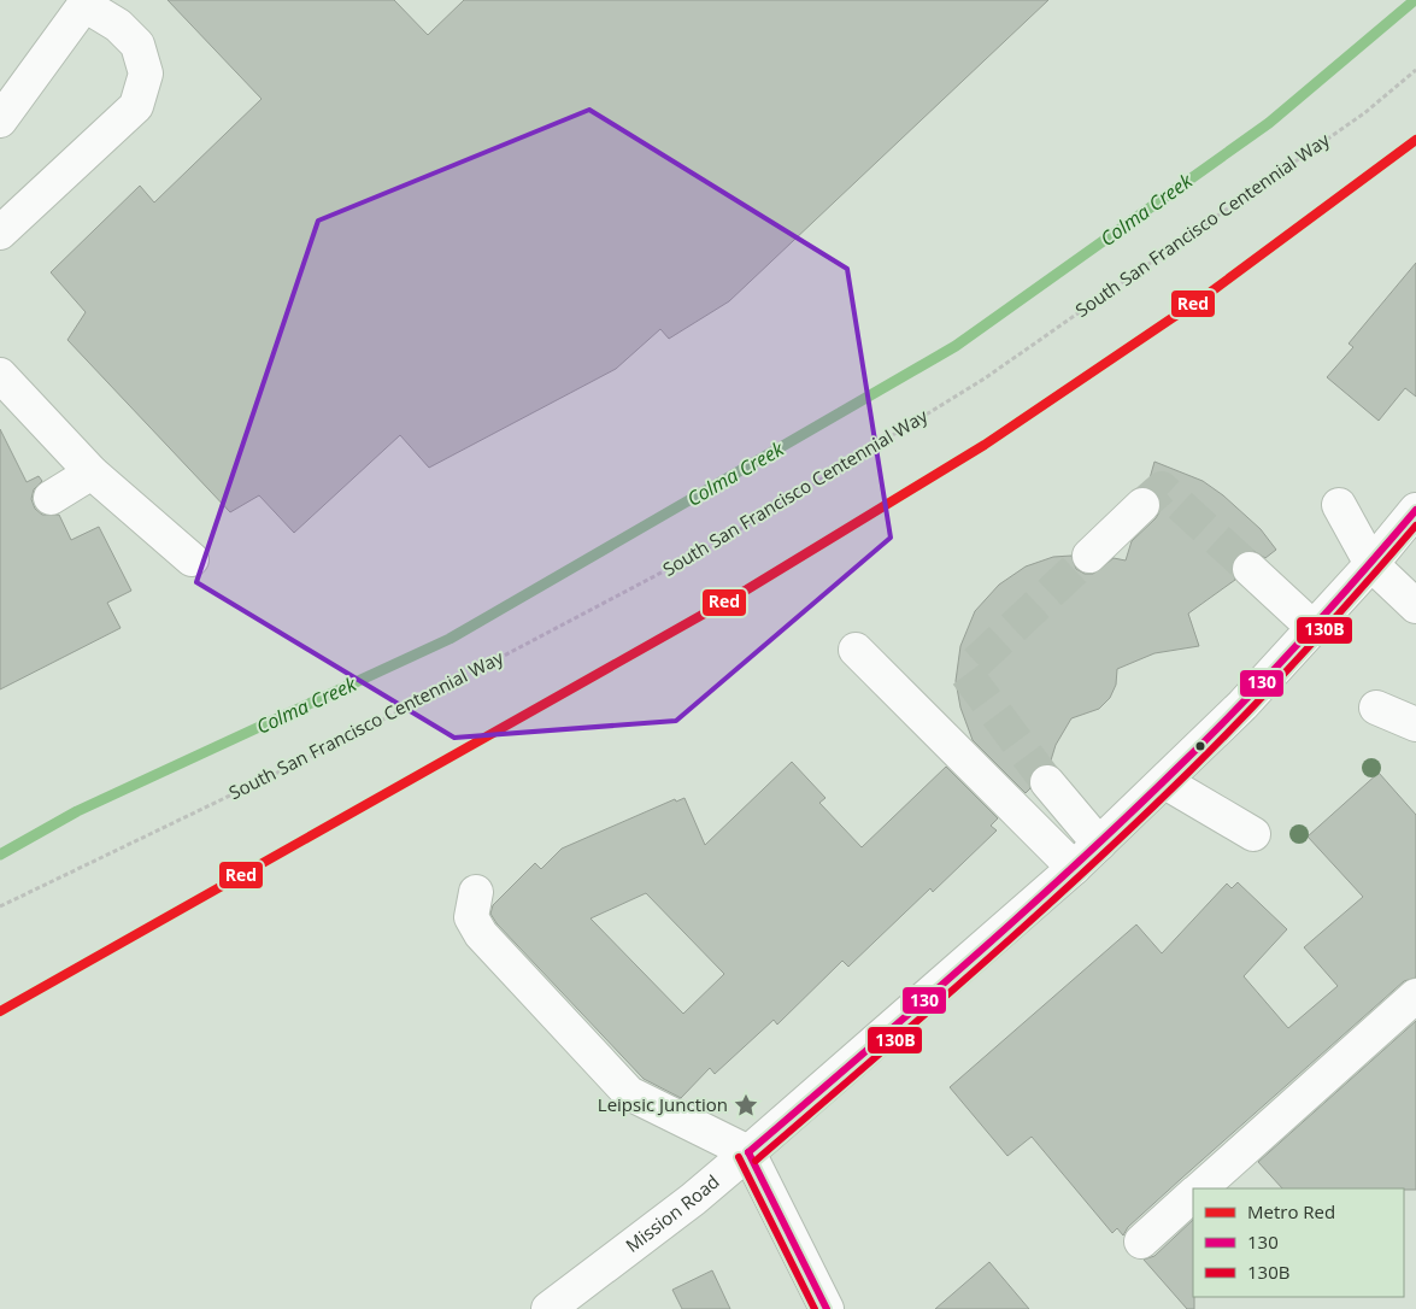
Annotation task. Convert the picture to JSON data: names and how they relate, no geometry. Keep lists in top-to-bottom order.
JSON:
{
  "streets": {
    "street": ["Mission Road"],
    "path": ["South San Francisco Centennial Way"]
  },
  "water": ["Colma Creek"],
  "places": {
    "place": ["Leipsic Junction"]
  },
  "lines": ["metro line Red", "transit line 130", "transit line 130B"],
  "legend": ["Metro Red", "130", "130B"]
}
